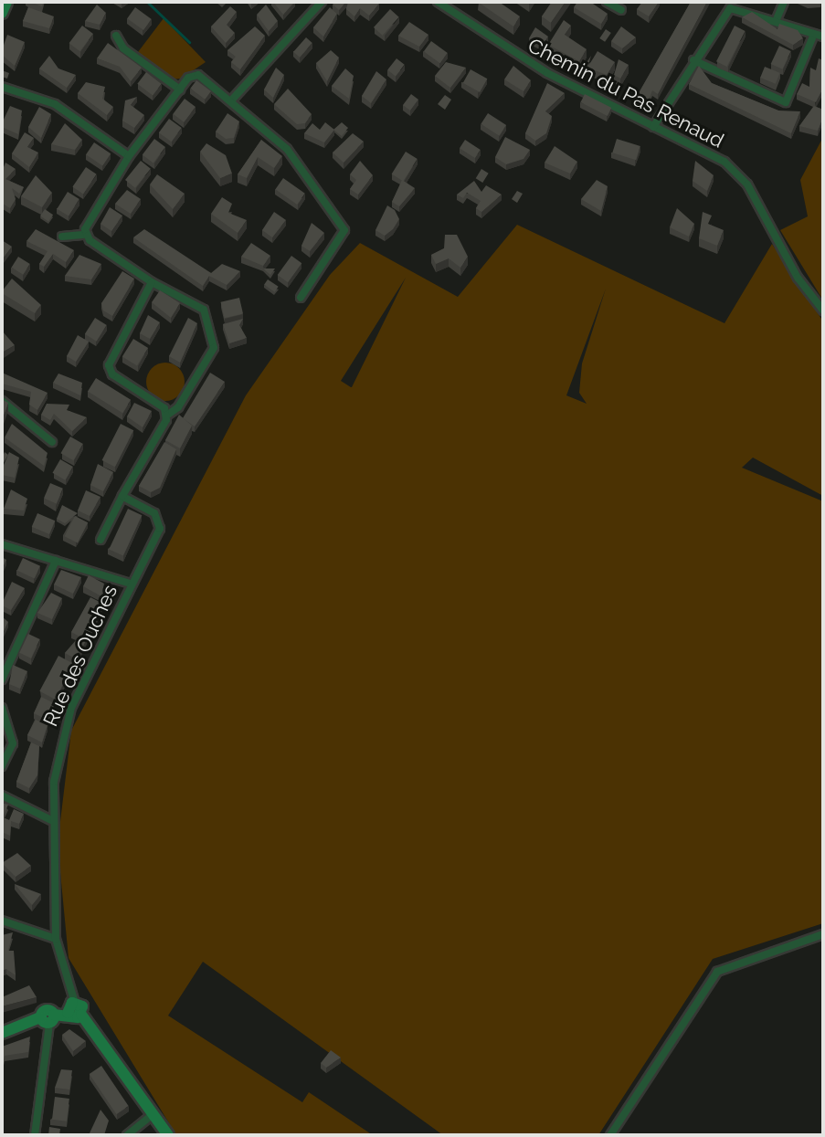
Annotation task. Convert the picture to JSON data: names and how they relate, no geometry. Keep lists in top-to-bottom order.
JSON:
{
  "streets": {
    "street": ["Chemin du Pas Renaud", "Rue des Ouches"]
  }
}
